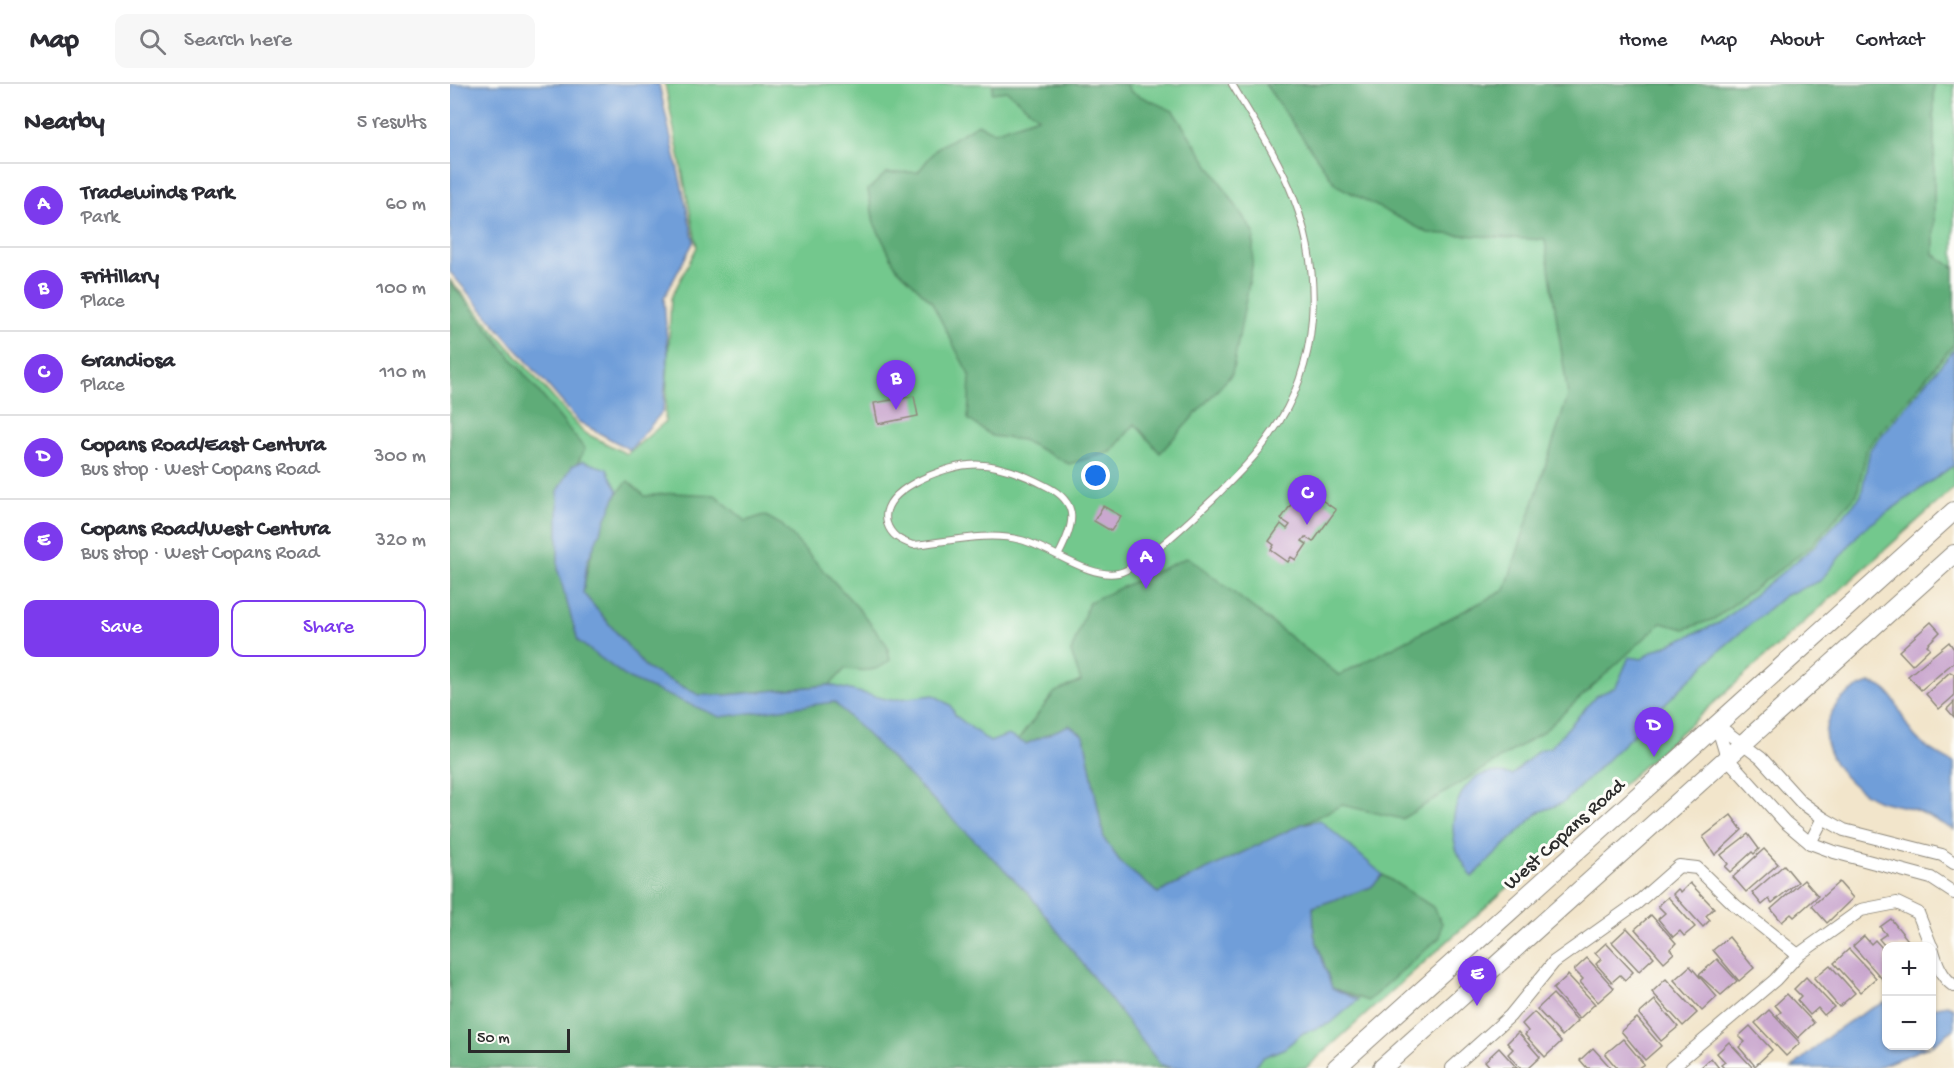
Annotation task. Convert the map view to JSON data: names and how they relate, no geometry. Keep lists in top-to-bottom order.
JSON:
{
  "streets": {
    "main road": ["West Copans Road"]
  },
  "scale_bar": "50 m",
  "page": {
    "header": "Map",
    "search": "Search here",
    "nav": [
      "Home",
      "Map",
      "About",
      "Contact"
    ],
    "heading": ["Nearby", "5 results"],
    "list": [
      {
        "mark": "A",
        "name": "Tradewinds Park",
        "note": "Park",
        "value": "60 m"
      },
      {
        "mark": "B",
        "name": "Fritillary",
        "note": "Place",
        "value": "100 m"
      },
      {
        "mark": "C",
        "name": "Grandiosa",
        "note": "Place",
        "value": "110 m"
      },
      {
        "mark": "D",
        "name": "Copans Road/East Centura",
        "note": "Bus stop · West Copans Road",
        "value": "300 m"
      },
      {
        "mark": "E",
        "name": "Copans Road/West Centura",
        "note": "Bus stop · West Copans Road",
        "value": "320 m"
      }
    ],
    "pins": [
      "B",
      "C",
      "A",
      "D",
      "E"
    ],
    "buttons": ["Save", "Share"],
    "map_buttons": ["+", "−"],
    "scale": "50 m"
  }
}
